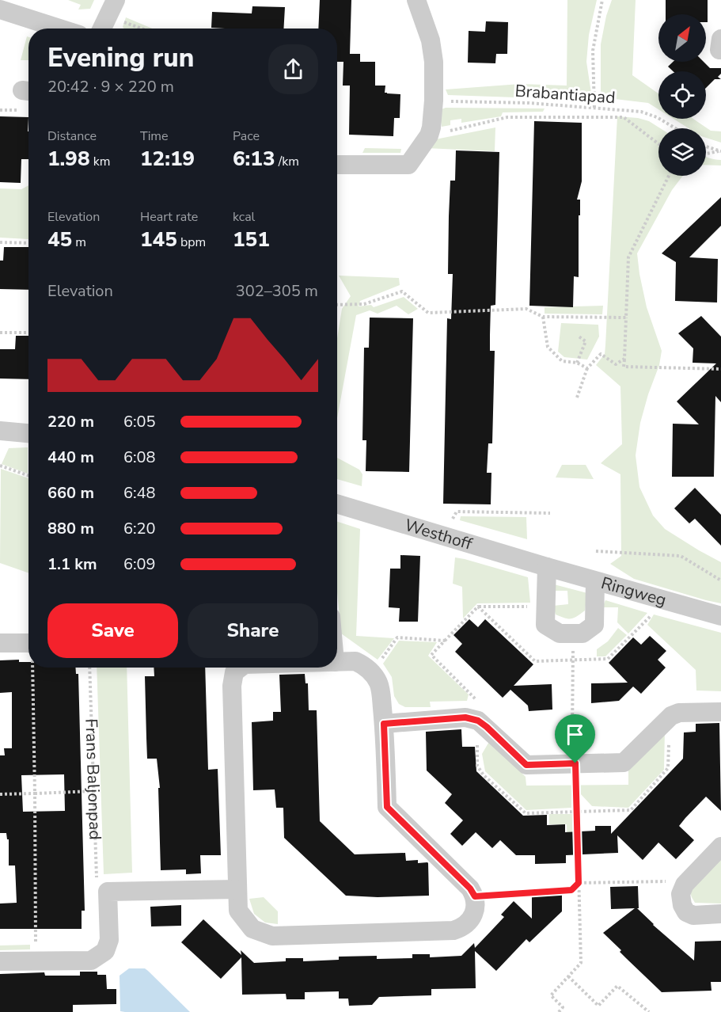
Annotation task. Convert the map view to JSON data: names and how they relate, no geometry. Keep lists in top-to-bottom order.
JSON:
{
  "streets": {
    "street": ["Westhoff", "Ringweg"],
    "path": ["Brabantiapad", "Frans Baljonpad"]
  },
  "crossings": [
    ["Westhoff", "Ringweg"]
  ],
  "north": "top right",
  "page": {
    "heading": ["Evening run", "20:42 · 9 × 220 m"],
    "stats": [
      ["Distance", "1.98 km"],
      ["Time", "12:19"],
      ["Pace", "6:13 /km"],
      ["Elevation", "45 m"],
      ["Heart rate", "145 bpm"],
      ["kcal", "151"]
    ],
    "chart": ["Elevation", "302–305 m"],
    "list": [
      {
        "name": "220 m",
        "note": "6:05"
      },
      {
        "name": "440 m",
        "note": "6:08"
      },
      {
        "name": "660 m",
        "note": "6:48"
      },
      {
        "name": "880 m",
        "note": "6:20"
      },
      {
        "name": "1.1 km",
        "note": "6:09"
      }
    ],
    "buttons": ["Save", "Share"]
  }
}
